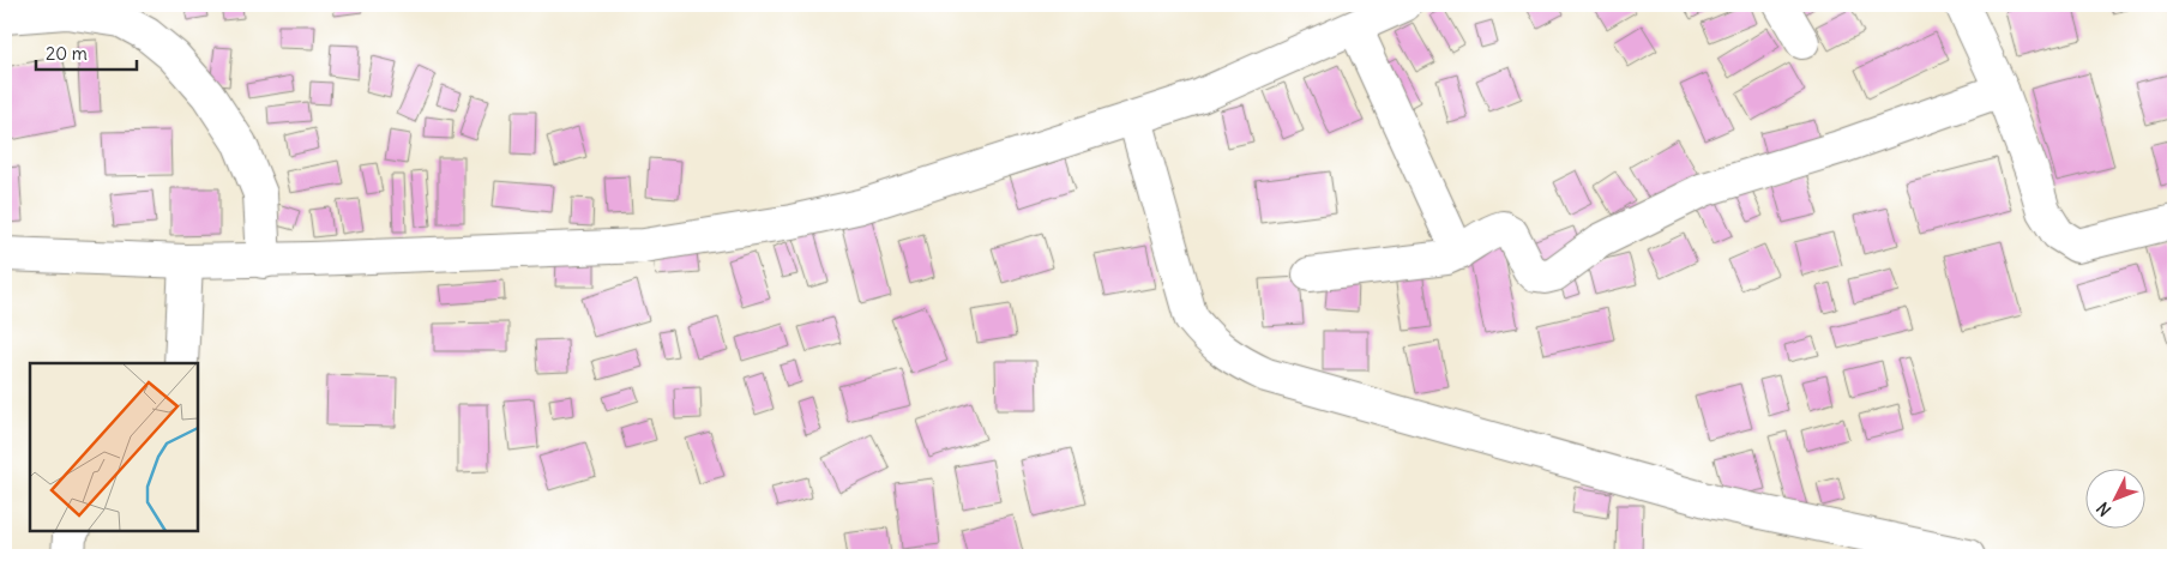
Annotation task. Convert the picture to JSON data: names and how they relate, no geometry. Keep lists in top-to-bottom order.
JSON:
{
  "scale_bar": "20 m",
  "north": "bottom left"
}
